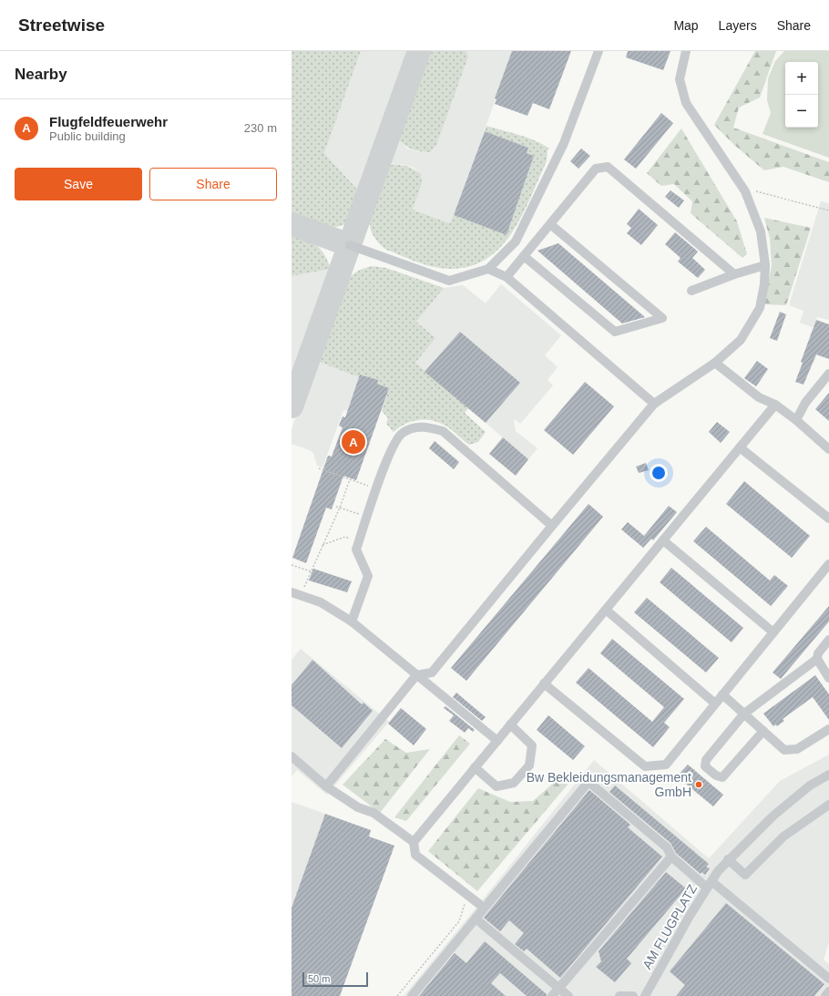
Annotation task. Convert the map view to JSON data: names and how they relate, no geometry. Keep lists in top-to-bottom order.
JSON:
{
  "streets": {
    "street": ["AM FLUGPLATZ"]
  },
  "places": ["Bw Bekleidungsmanagement GmbH"],
  "scale_bar": "50 m",
  "page": {
    "header": "Streetwise",
    "nav": ["Map", "Layers", "Share"],
    "heading": "Nearby",
    "map_buttons": ["+", "−"],
    "list": [
      {
        "mark": "A",
        "name": "Flugfeldfeuerwehr",
        "note": "Public building",
        "value": "230 m"
      }
    ],
    "buttons": ["Save", "Share"],
    "pins": "A",
    "scale": "50 m"
  }
}
